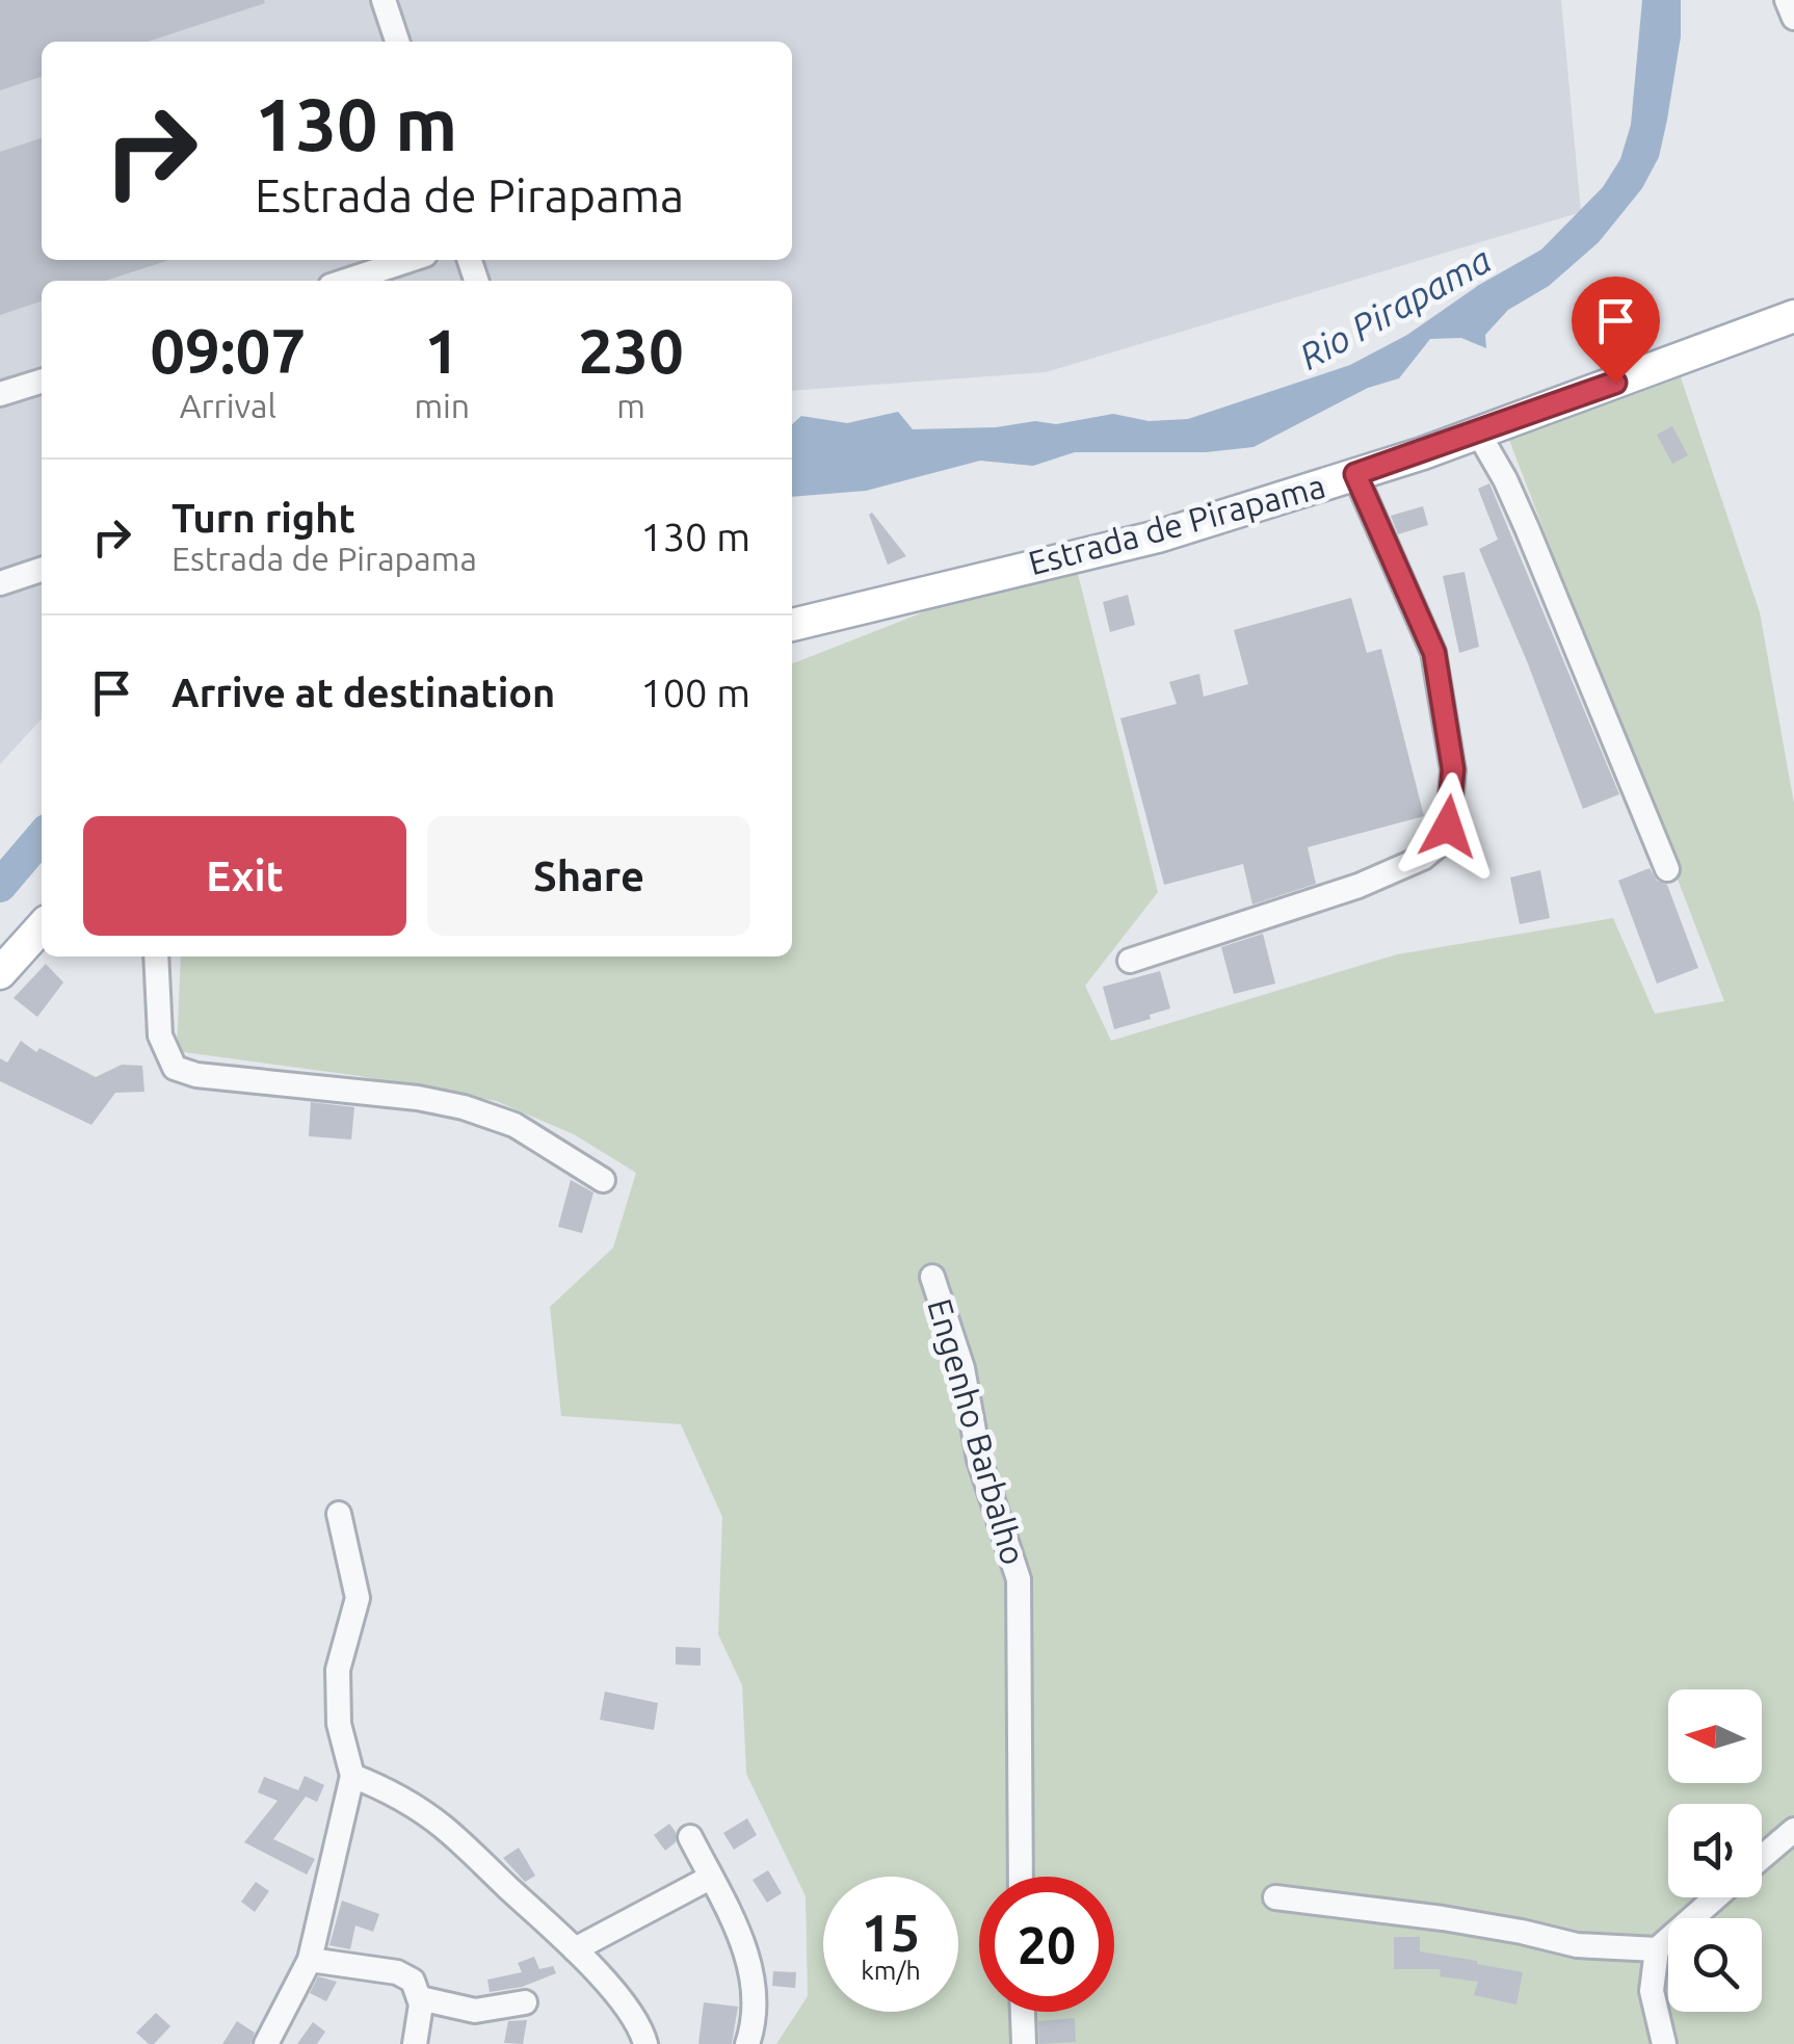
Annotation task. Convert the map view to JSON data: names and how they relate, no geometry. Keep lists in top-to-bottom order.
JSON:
{
  "streets": {
    "main road": ["Estrada de Pirapama"],
    "street": ["Engenho Barbalho"]
  },
  "water": ["Rio Pirapama"],
  "north": "left",
  "page": {
    "turn": ["130 m", "Estrada de Pirapama"],
    "eta": [
      "09:07",
      "Arrival",
      "1",
      "min",
      "230",
      "m"
    ],
    "list": [
      {
        "name": "Turn right",
        "note": "Estrada de Pirapama",
        "value": "130 m"
      },
      {
        "name": "Arrive at destination",
        "value": "100 m"
      }
    ],
    "buttons": ["Exit", "Share"],
    "speed": "15 km/h",
    "limit": "20"
  }
}
